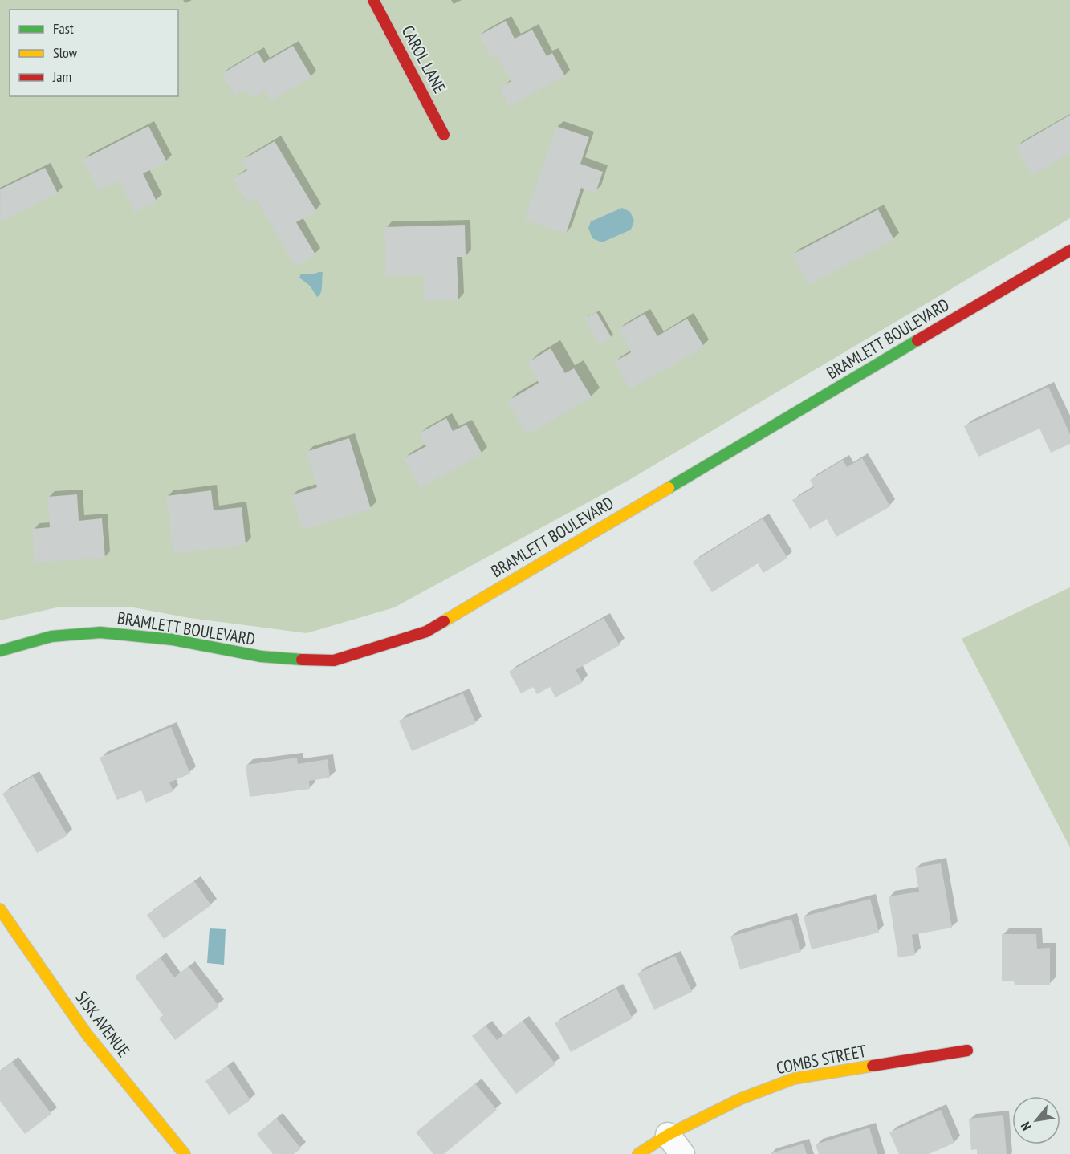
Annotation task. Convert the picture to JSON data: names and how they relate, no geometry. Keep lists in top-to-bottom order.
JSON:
{
  "streets": {
    "street": [
      "CAROL LANE",
      "BRAMLETT BOULEVARD",
      "SISK AVENUE",
      "COMBS STREET"
    ]
  },
  "legend": ["Fast", "Slow", "Jam"],
  "north": "bottom left"
}
